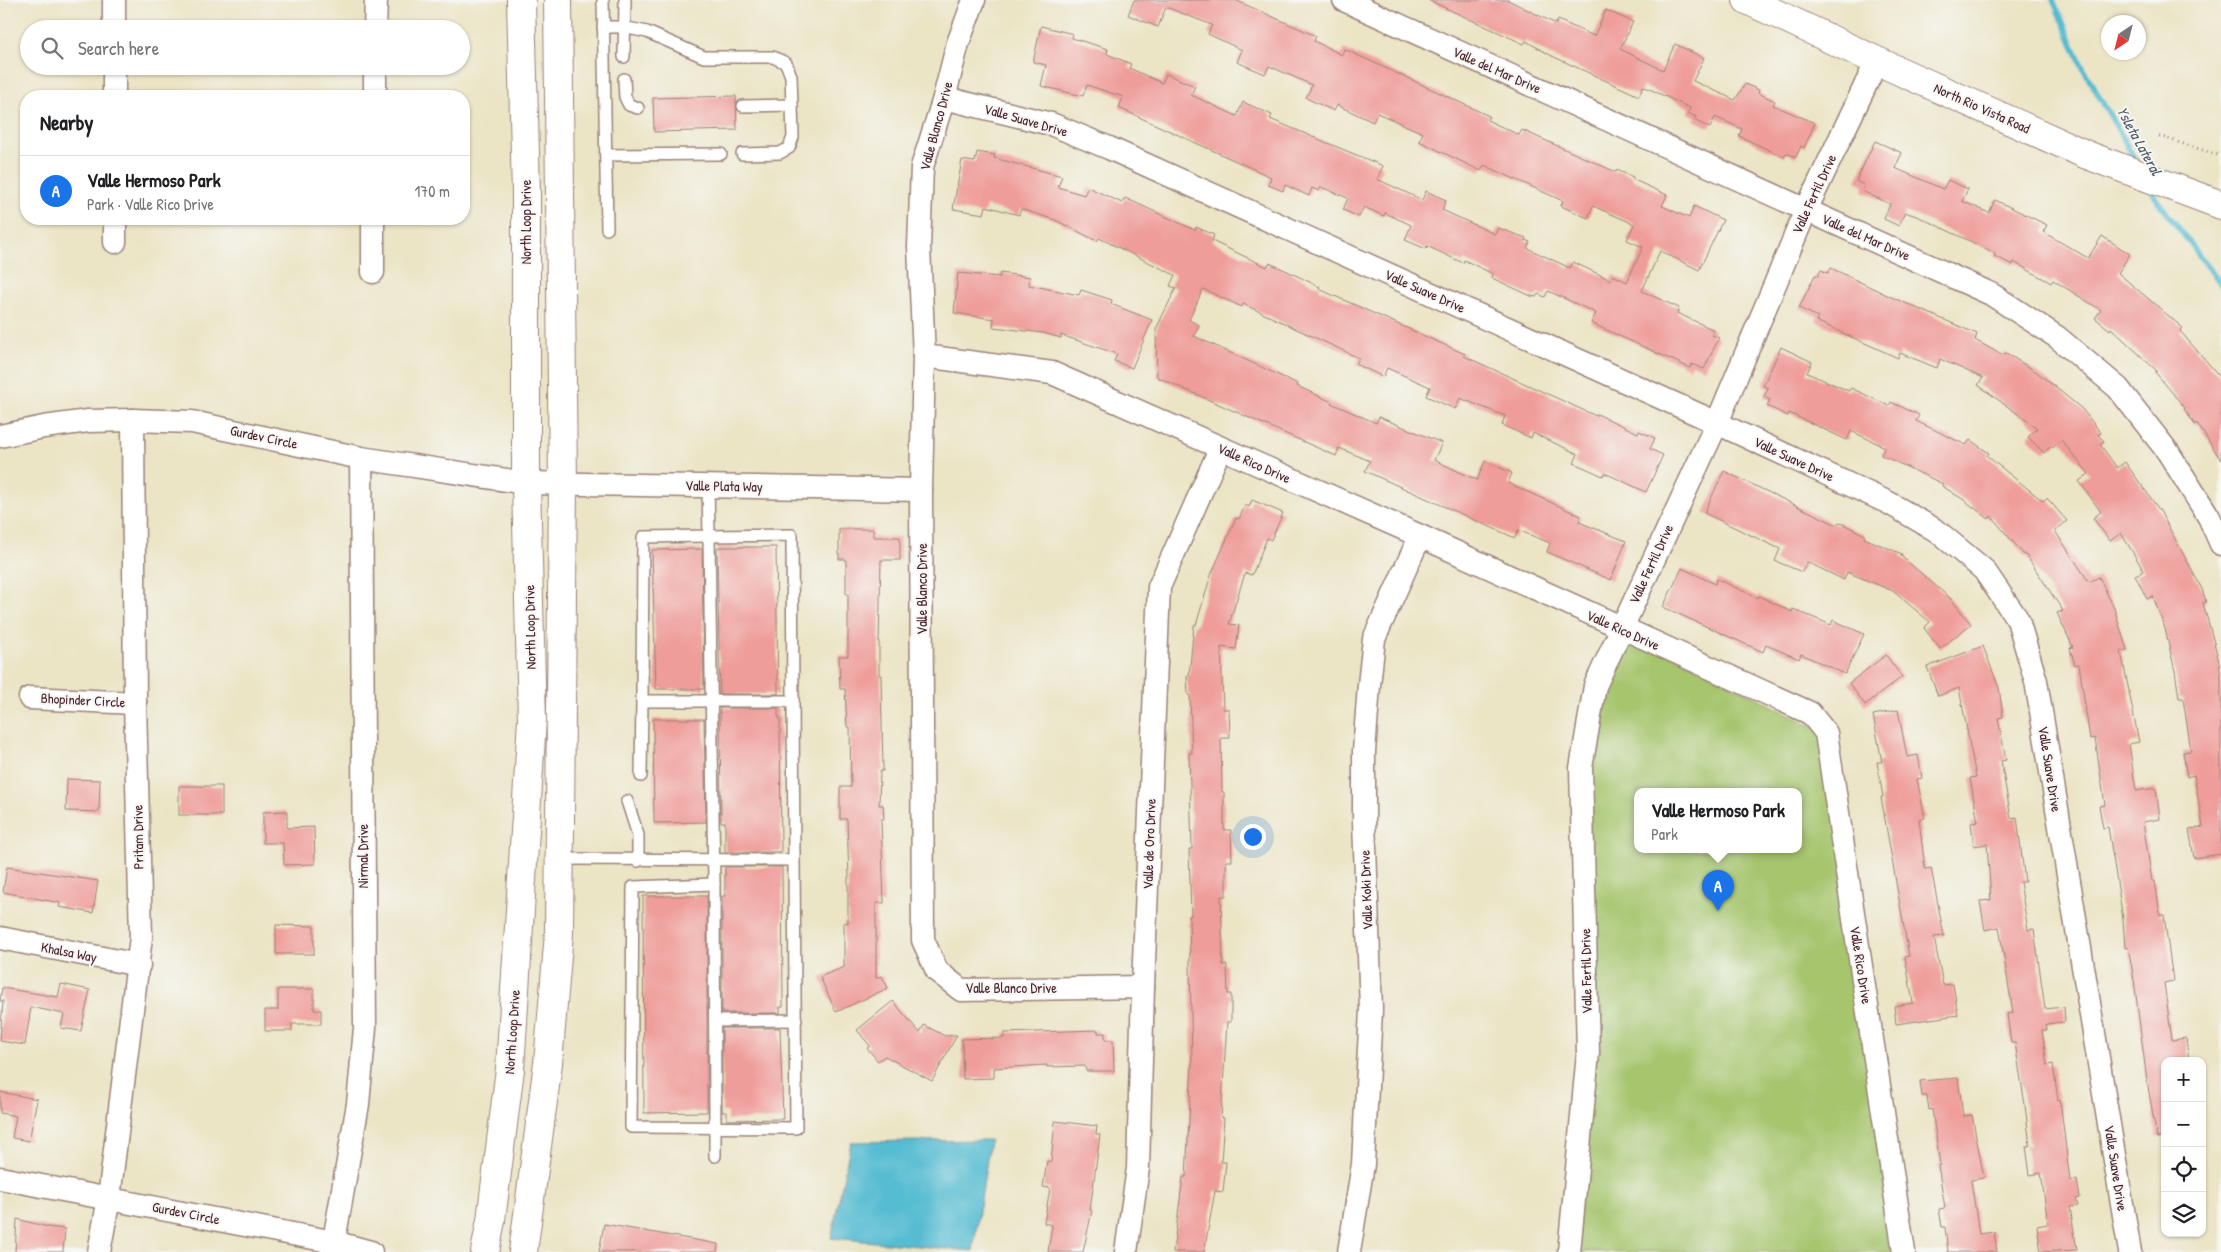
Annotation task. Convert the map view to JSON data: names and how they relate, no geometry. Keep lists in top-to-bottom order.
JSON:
{
  "streets": {
    "main road": ["North Rio Vista Road", "North Loop Drive"],
    "street": [
      "Valle del Mar Drive",
      "Valle Suave Drive",
      "Valle Blanco Drive",
      "Valle Fertil Drive",
      "Gurdev Circle",
      "Valle Rico Drive",
      "Valle Plata Way",
      "Bhopinder Circle",
      "Pritam Drive",
      "Valle de Oro Drive",
      "Nirmal Drive",
      "Valle Koki Drive",
      "Khalsa Way"
    ]
  },
  "crossings": [
    ["Valle del Mar Drive", "Valle Fertil Drive"],
    ["North Rio Vista Road", "Valle Fertil Drive"],
    ["Valle Suave Drive", "Valle Blanco Drive"],
    ["Valle Suave Drive", "Valle Fertil Drive"],
    ["Valle Blanco Drive", "Valle Rico Drive"],
    ["Valle Blanco Drive", "Valle Plata Way"],
    ["Valle Blanco Drive", "Valle de Oro Drive"],
    ["Valle Fertil Drive", "Valle Rico Drive"],
    ["North Loop Drive", "Gurdev Circle"],
    ["North Loop Drive", "Valle Plata Way"],
    ["Gurdev Circle", "Valle Plata Way"],
    ["Gurdev Circle", "Pritam Drive"],
    ["Gurdev Circle", "Nirmal Drive"],
    ["Valle Rico Drive", "Valle de Oro Drive"],
    ["Valle Rico Drive", "Valle Koki Drive"],
    ["Bhopinder Circle", "Pritam Drive"],
    ["Pritam Drive", "Khalsa Way"]
  ],
  "water": ["Ysleta Lateral"],
  "north": "bottom left",
  "page": {
    "search": "Search here",
    "heading": "Nearby",
    "list": [
      {
        "mark": "A",
        "name": "Valle Hermoso Park",
        "note": "Park · Valle Rico Drive",
        "value": "170 m"
      }
    ],
    "popup": ["Valle Hermoso Park", "Park"],
    "pins": "A",
    "map_buttons": ["+", "−"]
  }
}
